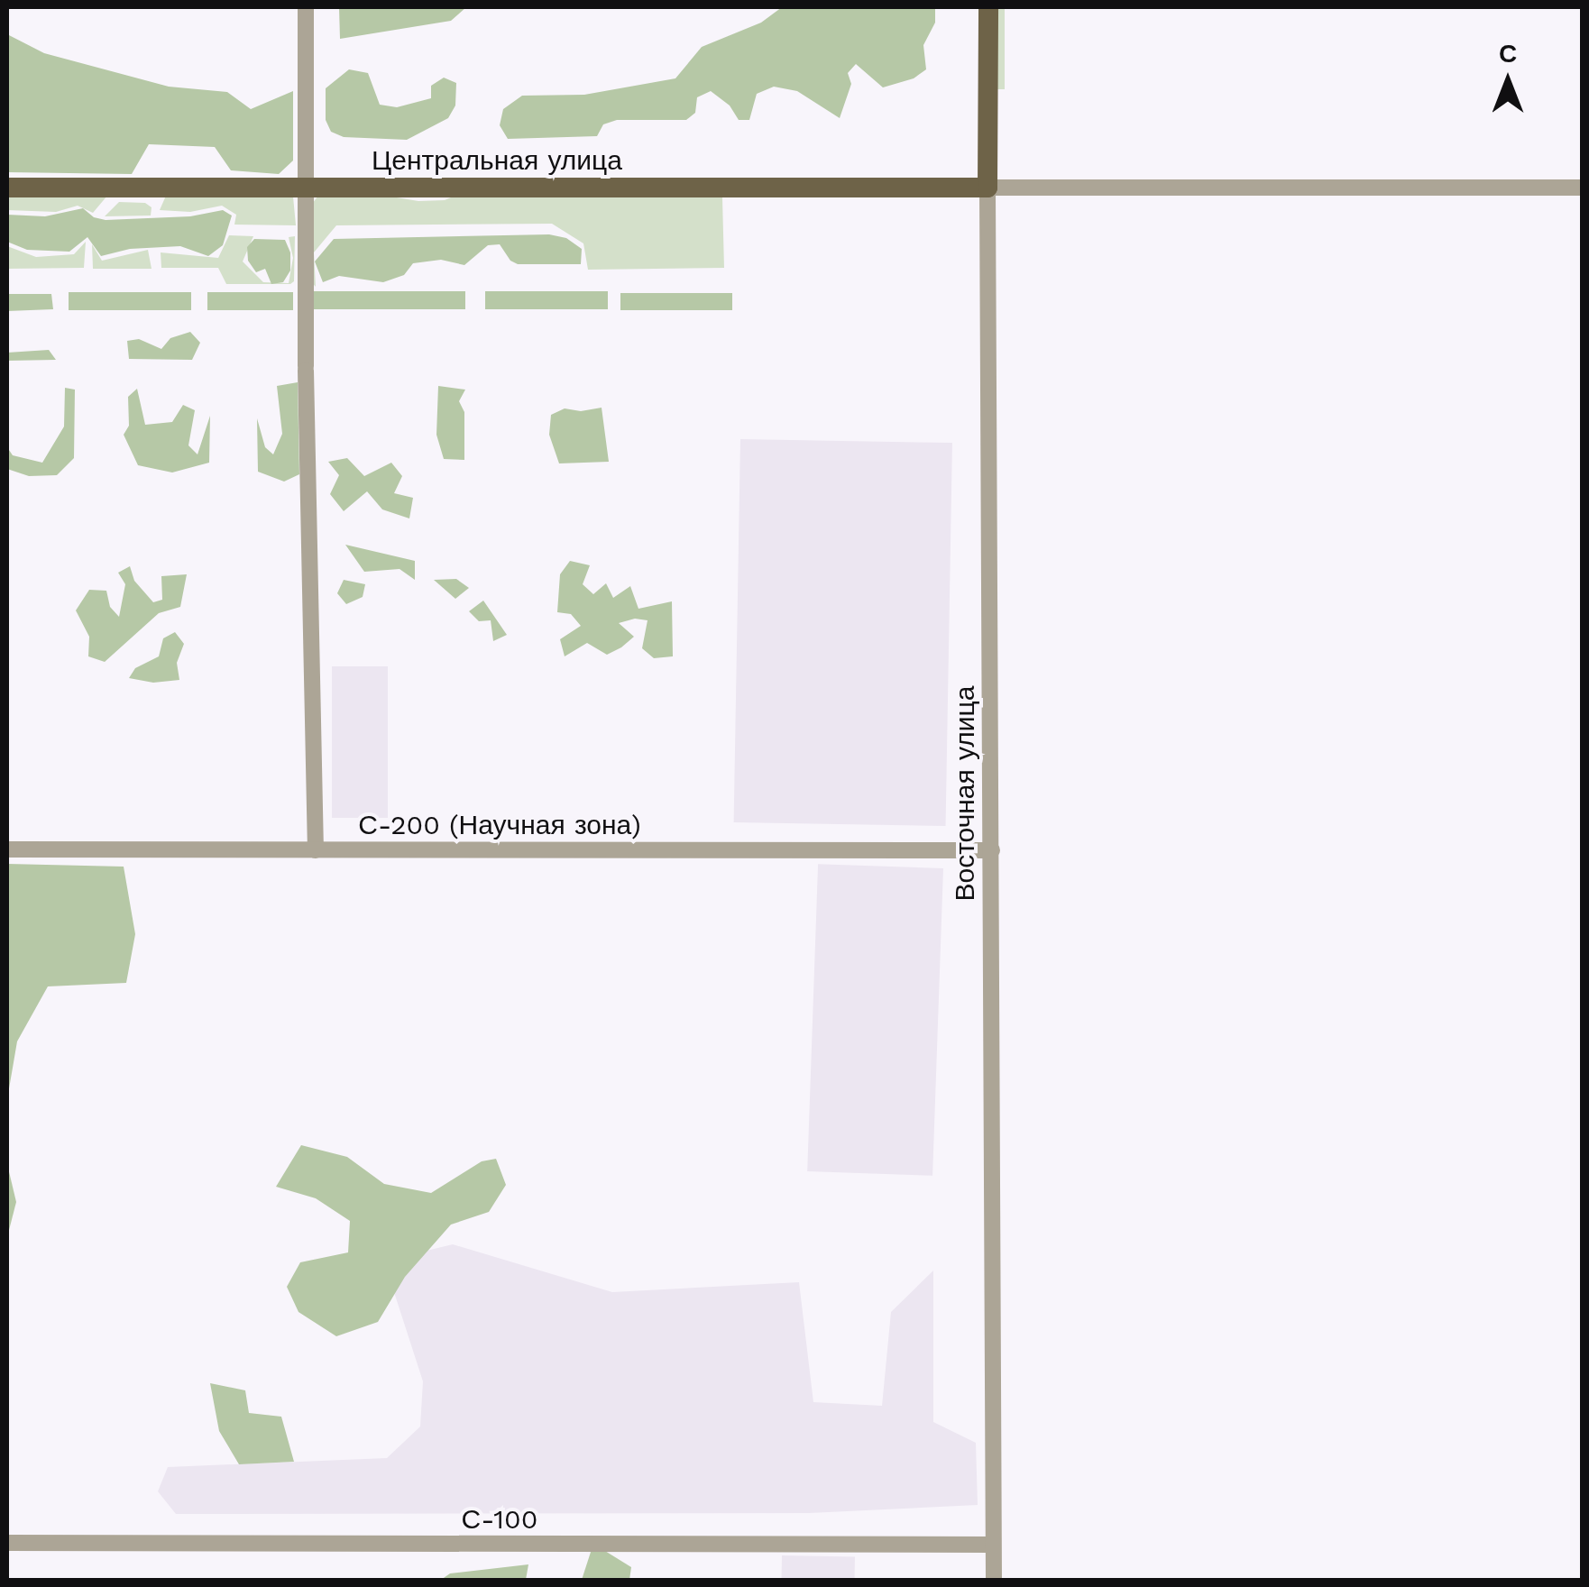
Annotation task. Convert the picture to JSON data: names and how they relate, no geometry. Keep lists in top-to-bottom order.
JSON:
{
  "streets": {
    "main road": ["Центральная улица", "Восточная улица"],
    "street": ["С-200 (Научная зона)", "С-100"]
  },
  "crossings": [
    ["Центральная улица", "Восточная улица"],
    ["Восточная улица", "С-200 (Научная зона)"],
    ["Восточная улица", "С-100"]
  ],
  "north": "top"
}
